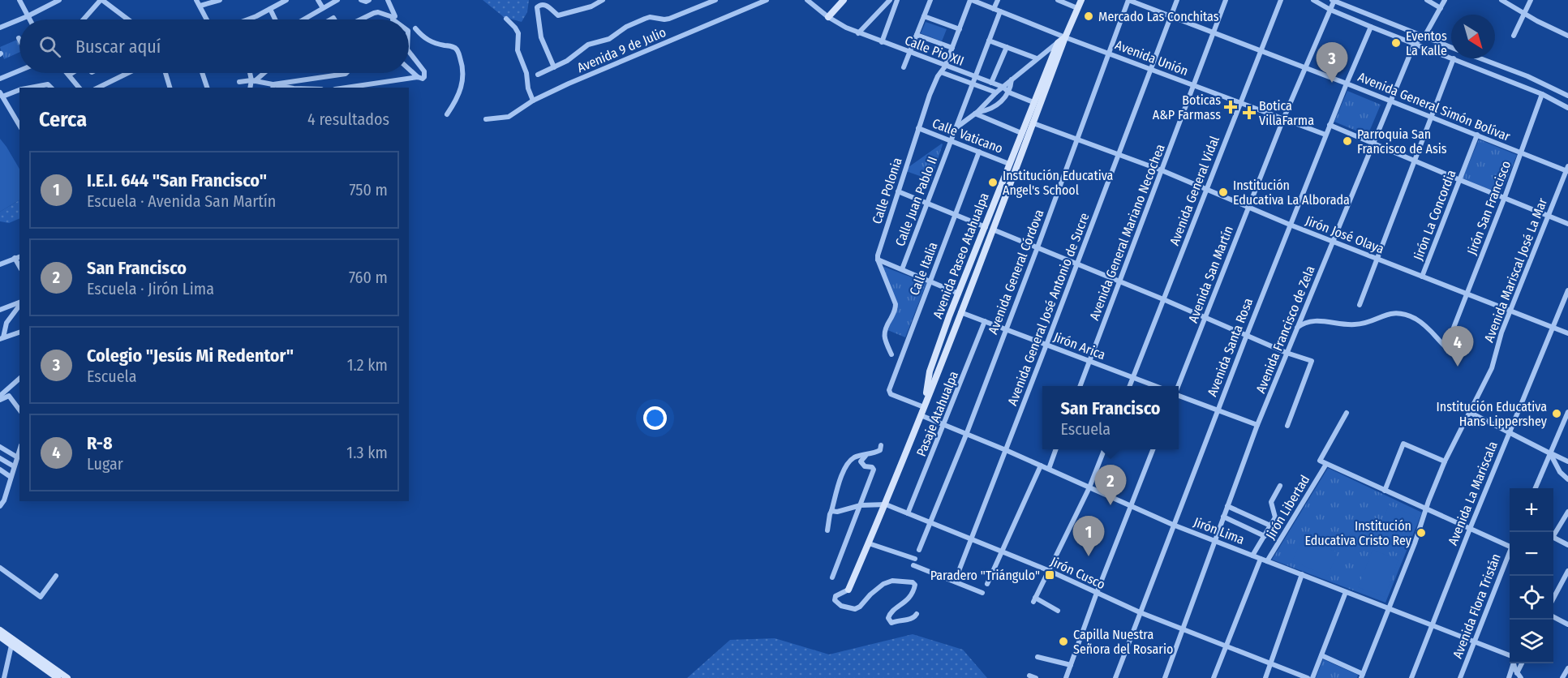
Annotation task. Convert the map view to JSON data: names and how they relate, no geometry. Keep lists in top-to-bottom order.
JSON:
{
  "streets": {
    "street": [
      "Avenida 9 de Julio",
      "Calle Pio XII",
      "Avenida Unión",
      "Avenida General Simón Bolívar",
      "Calle Vaticano",
      "Calle Polonia",
      "Avenida General Vidal",
      "Calle Juan Pablo II",
      "Jirón San Francisco",
      "Jirón La Concordia",
      "Avenida General Mariano Necochea",
      "Jirón José Olaya",
      "Avenida Paseo Atahualpa",
      "Calle Italia",
      "Avenida Mariscal José La Mar",
      "Avenida General Córdova",
      "Avenida San Martín",
      "Avenida General José Antonio de Sucre",
      "Avenida Francisco de Zela",
      "Jirón Arica",
      "Avenida Santa Rosa",
      "Pasaje Atahualpa",
      "Avenida La Mariscala",
      "Jirón Libertad",
      "Jirón Lima",
      "Jirón Cusco",
      "Avenida Flora Tristán"
    ]
  },
  "crossings": [
    ["Calle Pio XII", "Calle Polonia"],
    ["Calle Pio XII", "Calle Juan Pablo II"],
    ["Calle Pio XII", "Avenida Paseo Atahualpa"],
    ["Avenida Unión", "Calle Polonia"],
    ["Avenida Unión", "Avenida General Vidal"],
    ["Avenida Unión", "Calle Juan Pablo II"],
    ["Avenida Unión", "Avenida General Mariano Necochea"],
    ["Avenida Unión", "Avenida Paseo Atahualpa"],
    ["Avenida Unión", "Avenida General Córdova"],
    ["Avenida Unión", "Avenida San Martín"],
    ["Avenida Unión", "Avenida General José Antonio de Sucre"],
    ["Avenida Unión", "Avenida Santa Rosa"],
    ["Avenida General Simón Bolívar", "Avenida General Vidal"],
    ["Avenida General Simón Bolívar", "Jirón San Francisco"],
    ["Avenida General Simón Bolívar", "Jirón La Concordia"],
    ["Avenida General Simón Bolívar", "Avenida General Mariano Necochea"],
    ["Avenida General Simón Bolívar", "Avenida Mariscal José La Mar"],
    ["Avenida General Simón Bolívar", "Avenida General Córdova"],
    ["Avenida General Simón Bolívar", "Avenida San Martín"],
    ["Avenida General Simón Bolívar", "Avenida General José Antonio de Sucre"],
    ["Avenida General Simón Bolívar", "Avenida Francisco de Zela"],
    ["Avenida General Simón Bolívar", "Avenida Santa Rosa"],
    ["Calle Vaticano", "Calle Polonia"],
    ["Calle Vaticano", "Calle Juan Pablo II"],
    ["Calle Vaticano", "Avenida Paseo Atahualpa"],
    ["Calle Vaticano", "Calle Italia"],
    ["Avenida General Vidal", "Jirón José Olaya"],
    ["Avenida General Vidal", "Jirón Arica"],
    ["Jirón San Francisco", "Jirón José Olaya"],
    ["Jirón La Concordia", "Jirón José Olaya"],
    ["Avenida General Mariano Necochea", "Jirón José Olaya"],
    ["Avenida General Mariano Necochea", "Jirón Arica"],
    ["Jirón José Olaya", "Avenida Paseo Atahualpa"],
    ["Jirón José Olaya", "Avenida Mariscal José La Mar"],
    ["Jirón José Olaya", "Avenida General Córdova"],
    ["Jirón José Olaya", "Avenida San Martín"],
    ["Jirón José Olaya", "Avenida General José Antonio de Sucre"],
    ["Jirón José Olaya", "Avenida Francisco de Zela"],
    ["Jirón José Olaya", "Avenida Santa Rosa"],
    ["Jirón José Olaya", "Avenida La Mariscala"],
    ["Avenida Paseo Atahualpa", "Calle Italia"],
    ["Avenida Paseo Atahualpa", "Jirón Arica"],
    ["Avenida Paseo Atahualpa", "Jirón Lima"],
    ["Avenida Paseo Atahualpa", "Jirón Cusco"],
    ["Avenida Mariscal José La Mar", "Jirón Lima"],
    ["Avenida General Córdova", "Jirón Arica"],
    ["Avenida General Córdova", "Jirón Lima"],
    ["Avenida General Córdova", "Jirón Cusco"],
    ["Avenida General José Antonio de Sucre", "Jirón Arica"],
    ["Avenida General José Antonio de Sucre", "Jirón Lima"],
    ["Avenida General José Antonio de Sucre", "Jirón Cusco"],
    ["Avenida Francisco de Zela", "Jirón Lima"],
    ["Avenida Francisco de Zela", "Jirón Cusco"],
    ["Jirón Arica", "Pasaje Atahualpa"],
    ["Avenida Santa Rosa", "Jirón Lima"],
    ["Avenida Santa Rosa", "Jirón Cusco"],
    ["Pasaje Atahualpa", "Jirón Lima"],
    ["Pasaje Atahualpa", "Jirón Cusco"],
    ["Avenida La Mariscala", "Jirón Lima"],
    ["Jirón Libertad", "Jirón Lima"],
    ["Jirón Lima", "Avenida Flora Tristán"]
  ],
  "places": {
    "other": [
      "Mercado Las Conchitas",
      "Eventos La Kalle",
      "Parroquia San Francisco de Asis",
      "Institución Educativa Angel's School",
      "Institución Educativa La Alborada",
      "Institución Educativa Hans Lippershey",
      "Institución Educativa Cristo Rey",
      "Capilla Nuestra Señora del Rosario"
    ],
    "health": ["Boticas A&P Farmass", "Botica VillaFarma"],
    "transit": ["Paradero \"Triángulo\""]
  },
  "north": "bottom right",
  "page": {
    "search": "Buscar aquí",
    "pins": [
      "3",
      "4",
      "2",
      "1"
    ],
    "heading": ["Cerca", "4 resultados"],
    "list": [
      {
        "mark": "1",
        "name": "I.E.I. 644 \"San Francisco\"",
        "note": "Escuela · Avenida San Martín",
        "value": "750 m"
      },
      {
        "mark": "2",
        "name": "San Francisco",
        "note": "Escuela · Jirón Lima",
        "value": "760 m"
      },
      {
        "mark": "3",
        "name": "Colegio \"Jesús Mi Redentor\"",
        "note": "Escuela",
        "value": "1.2 km"
      },
      {
        "mark": "4",
        "name": "R-8",
        "note": "Lugar",
        "value": "1.3 km"
      }
    ],
    "popup": ["San Francisco", "Escuela"],
    "map_buttons": ["+", "−"]
  }
}
